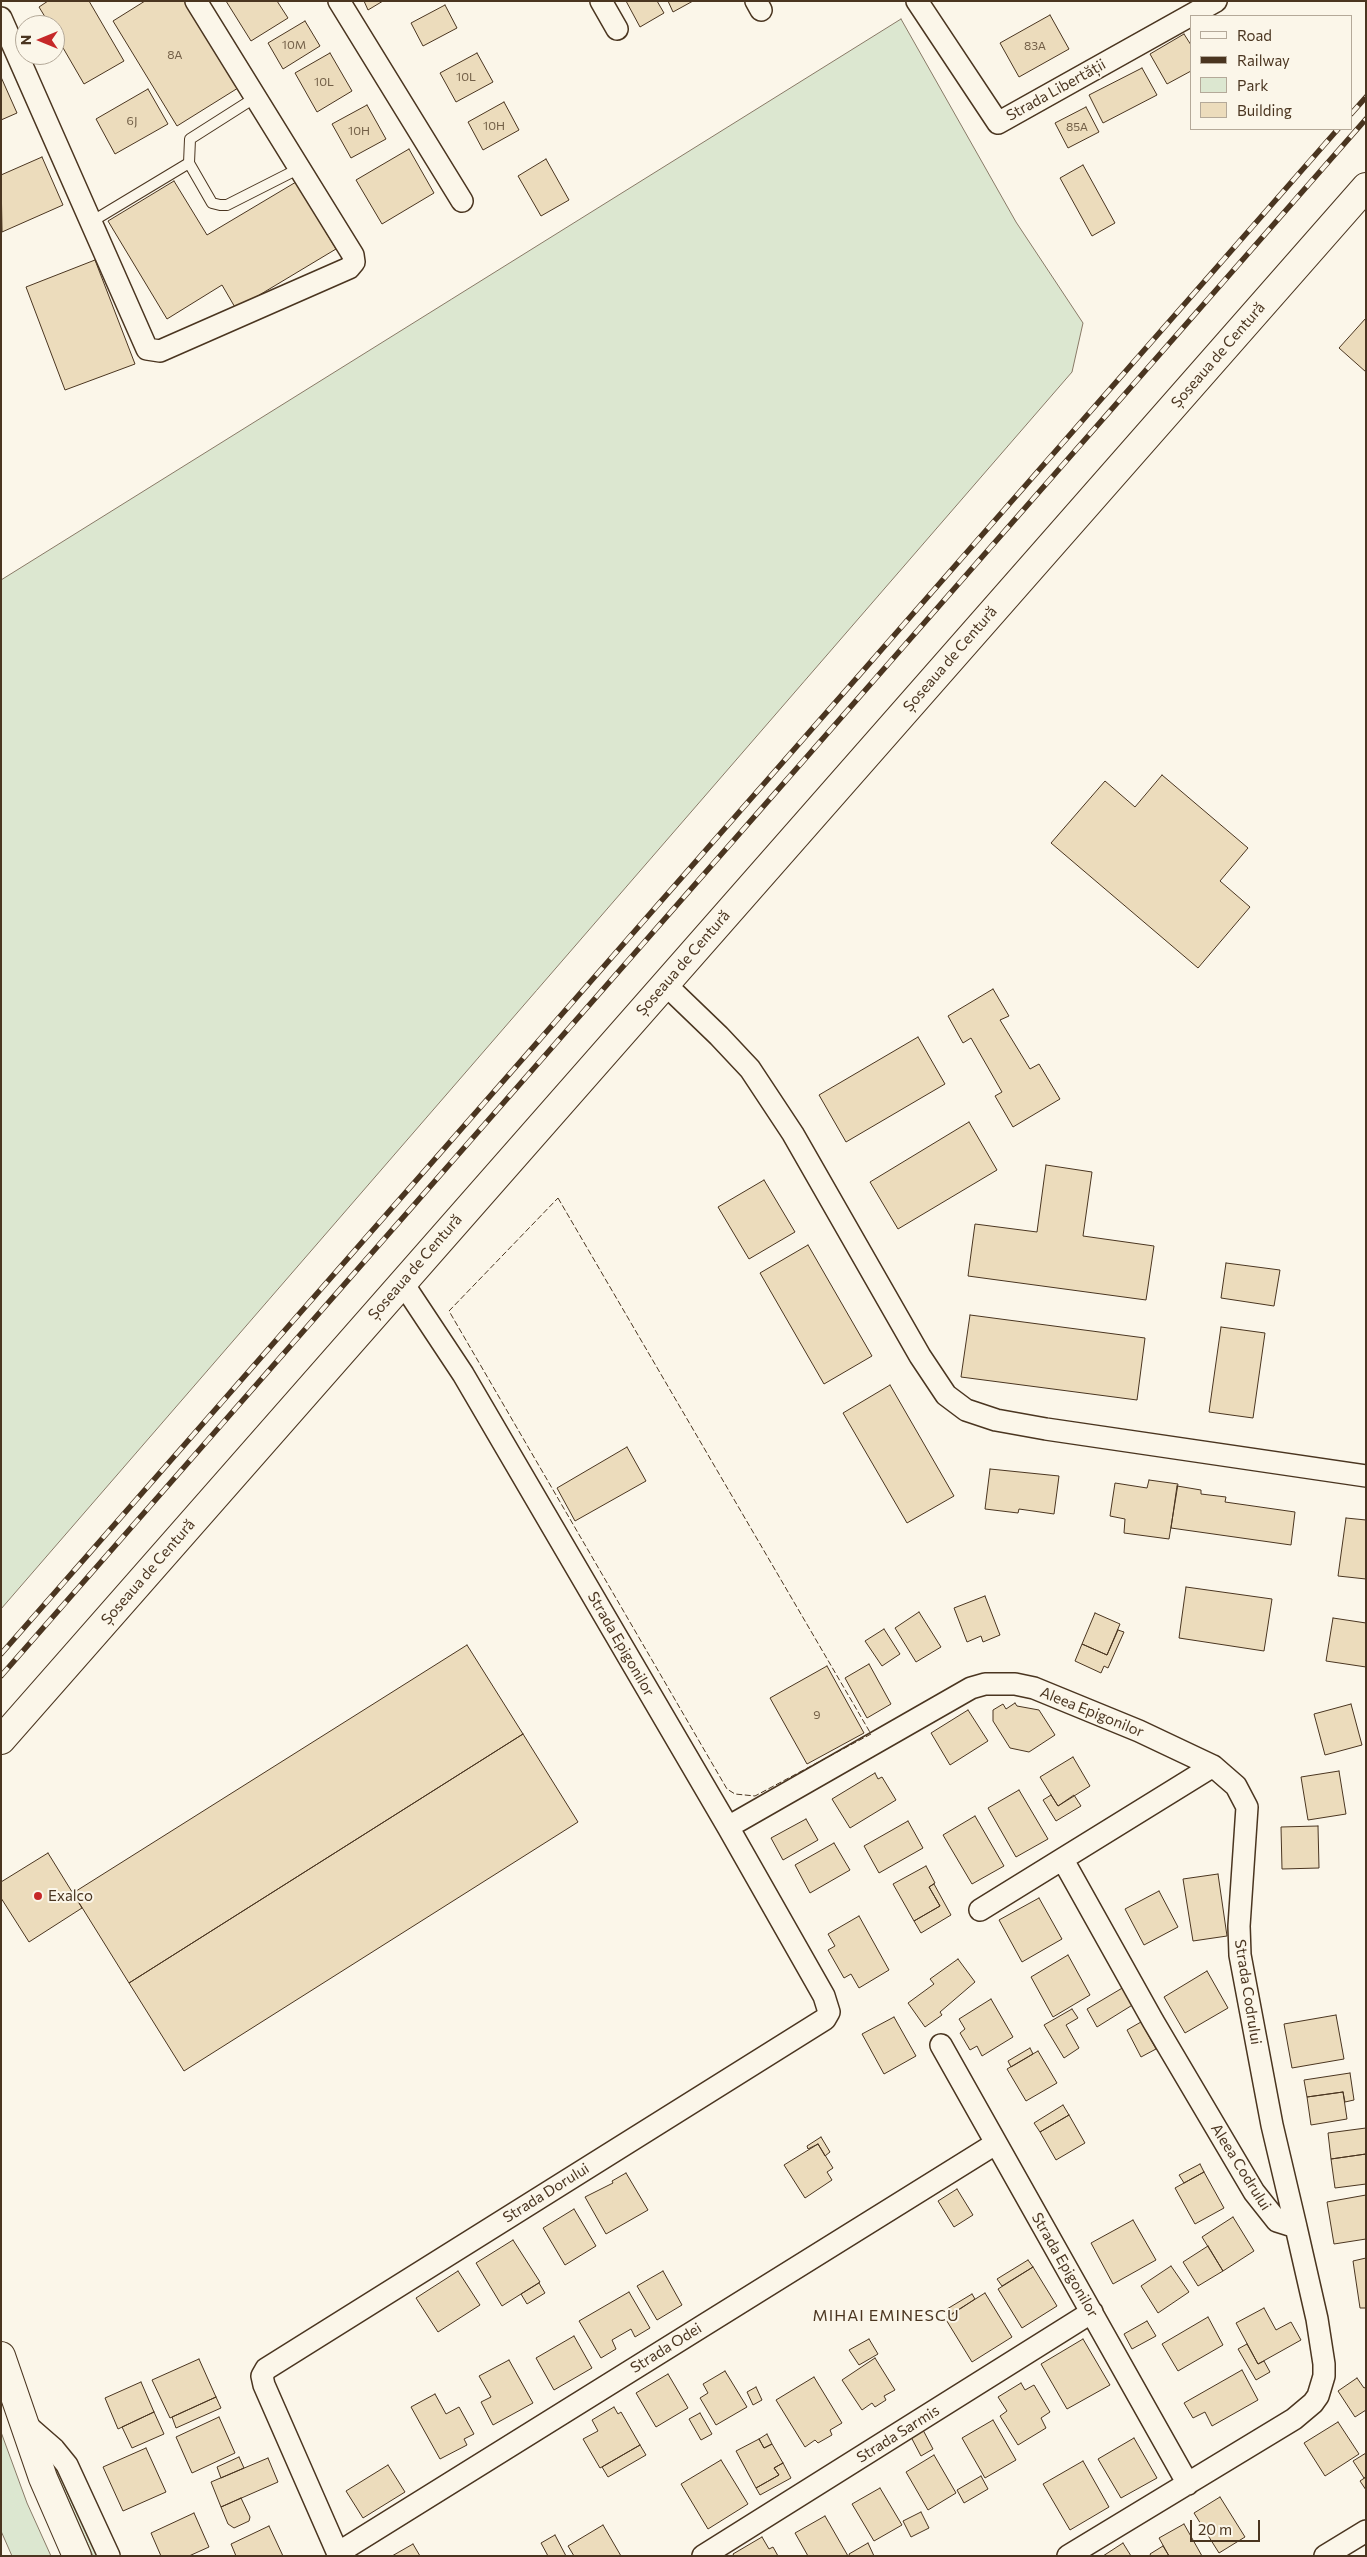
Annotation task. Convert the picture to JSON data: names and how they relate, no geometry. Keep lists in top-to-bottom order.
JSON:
{
  "streets": {
    "main road": ["Șoseaua de Centură"],
    "street": [
      "Strada Libertății",
      "Strada Epigonilor",
      "Aleea Epigonilor",
      "Strada Codrului",
      "Aleea Codrului",
      "Strada Dorului",
      "Strada Odei",
      "Strada Sarmis"
    ]
  },
  "crossings": [
    ["Șoseaua de Centură", "Strada Epigonilor"],
    ["Strada Epigonilor", "Aleea Epigonilor"],
    ["Strada Epigonilor", "Strada Dorului"],
    ["Strada Epigonilor", "Strada Odei"],
    ["Strada Epigonilor", "Strada Sarmis"],
    ["Aleea Epigonilor", "Strada Codrului"],
    ["Strada Codrului", "Aleea Codrului"],
    ["Strada Dorului", "Strada Odei"]
  ],
  "districts": ["MIHAI EMINESCU"],
  "places": ["Exalco"],
  "house_numbers": [
    "10M",
    "83A",
    "8A",
    "10L",
    "10L",
    "6J",
    "10H",
    "85A",
    "10H",
    "9"
  ],
  "legend": [
    "Road",
    "Railway",
    "Park",
    "Building"
  ],
  "scale_bar": "20 m",
  "north": "left"
}
